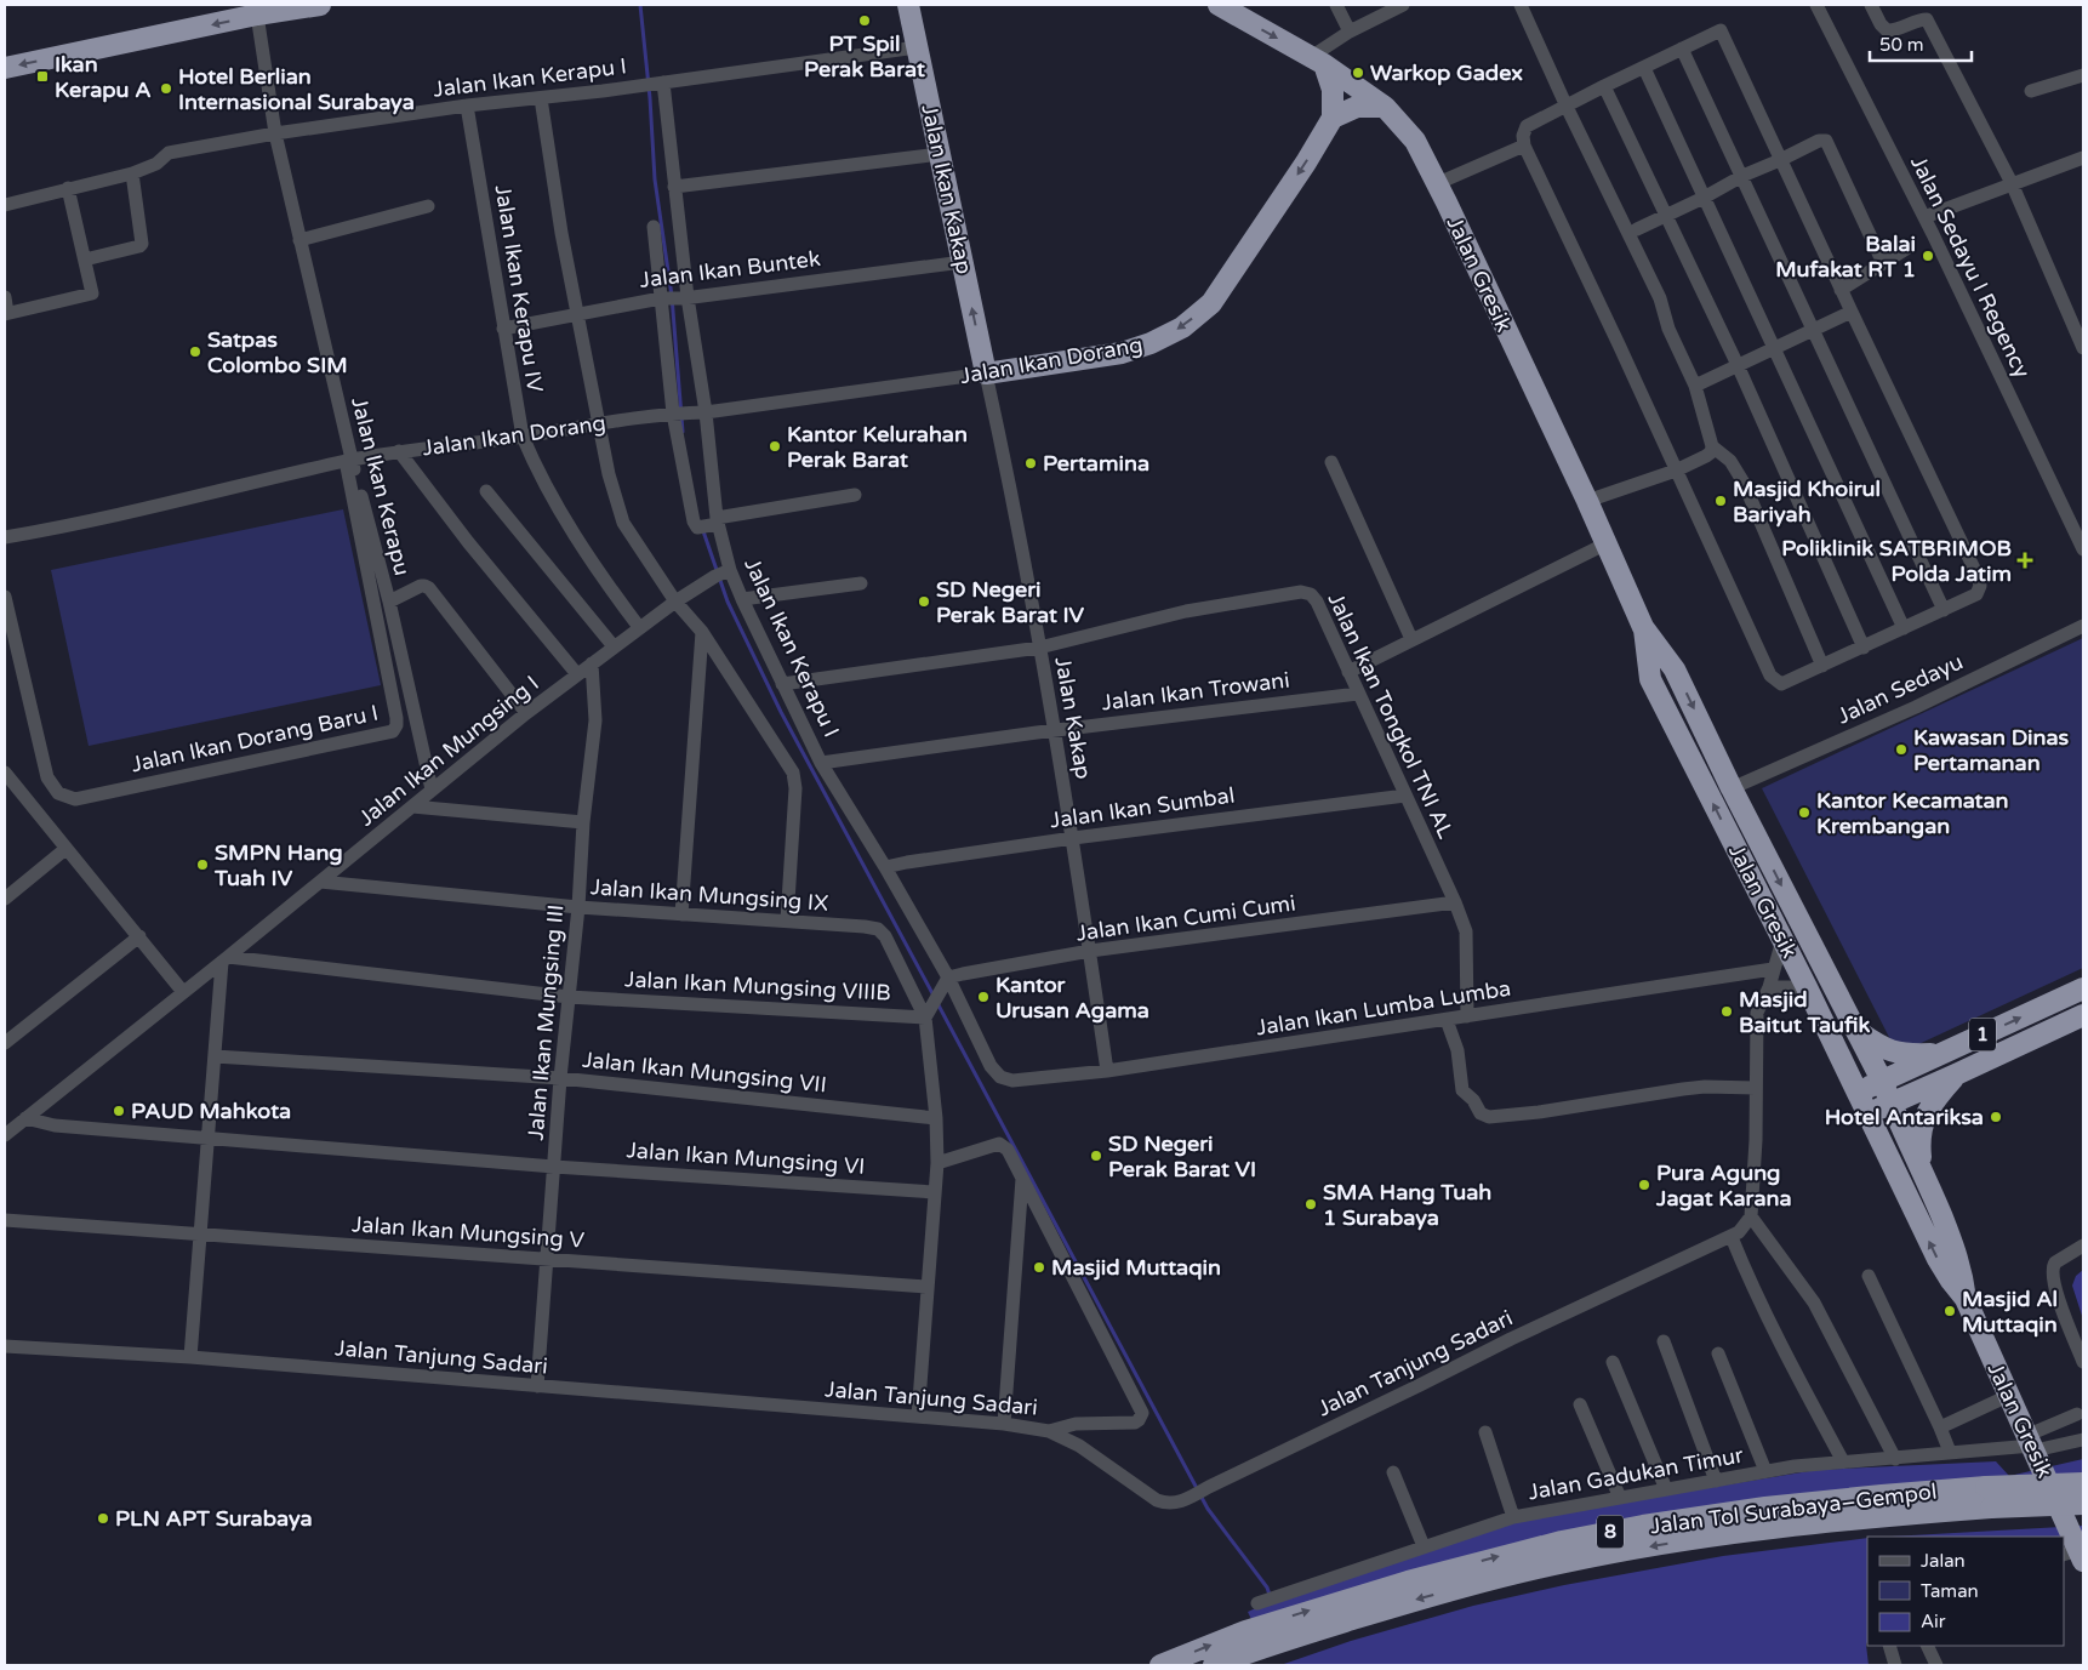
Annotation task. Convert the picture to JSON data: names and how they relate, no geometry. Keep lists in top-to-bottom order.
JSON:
{
  "streets": {
    "highway": [
      "Jalan Ikan Kakap",
      "Jalan Gresik",
      "Jalan Ikan Dorang",
      "1",
      "Jalan Tol Surabaya–Gempol",
      "8"
    ],
    "street": [
      "Jalan Ikan Kerapu I",
      "Jalan Sedayu I Regency",
      "Jalan Ikan Buntek",
      "Jalan Ikan Kerapu IV",
      "Jalan Ikan Kerapu",
      "Jalan Sedayu",
      "Jalan Ikan Trowani",
      "Jalan Ikan Tongkol TNI AL",
      "Jalan Kakap",
      "Jalan Ikan Dorang Baru I",
      "Jalan Ikan Mungsing I",
      "Jalan Ikan Sumbal",
      "Jalan Ikan Mungsing IX",
      "Jalan Ikan Cumi Cumi",
      "Jalan Ikan Mungsing VIIIB",
      "Jalan Ikan Lumba Lumba",
      "Jalan Ikan Mungsing III",
      "Jalan Ikan Mungsing VII",
      "Jalan Ikan Mungsing VI",
      "Jalan Ikan Mungsing V",
      "Jalan Tanjung Sadari",
      "Jalan Gadukan Timur"
    ]
  },
  "crossings": [
    ["Jalan Ikan Kerapu I", "Jalan Ikan Kakap"],
    ["Jalan Ikan Kerapu I", "Jalan Ikan Buntek"],
    ["Jalan Ikan Kerapu I", "Jalan Ikan Kerapu IV"],
    ["Jalan Ikan Kerapu I", "Jalan Ikan Dorang"],
    ["Jalan Ikan Kerapu I", "Jalan Ikan Kerapu"],
    ["Jalan Ikan Kerapu I", "Jalan Ikan Trowani"],
    ["Jalan Ikan Kerapu I", "Jalan Ikan Tongkol TNI AL"],
    ["Jalan Ikan Kerapu I", "Jalan Ikan Mungsing I"],
    ["Jalan Ikan Kerapu I", "Jalan Ikan Sumbal"],
    ["Jalan Ikan Kerapu I", "Jalan Ikan Cumi Cumi"],
    ["Jalan Ikan Kerapu I", "Jalan Ikan Lumba Lumba"],
    ["Jalan Ikan Kakap", "Jalan Ikan Buntek"],
    ["Jalan Ikan Kakap", "Jalan Ikan Dorang"],
    ["Jalan Ikan Kakap", "Jalan Kakap"],
    ["Jalan Ikan Buntek", "Jalan Ikan Kerapu IV"],
    ["Jalan Gresik", "Jalan Sedayu"],
    ["Jalan Gresik", "1"],
    ["Jalan Gresik", "Jalan Gadukan Timur"],
    ["Jalan Ikan Kerapu IV", "Jalan Ikan Dorang"],
    ["Jalan Ikan Kerapu IV", "Jalan Ikan Mungsing I"],
    ["Jalan Ikan Dorang", "Jalan Ikan Kerapu"],
    ["Jalan Ikan Dorang", "Jalan Kakap"],
    ["Jalan Ikan Dorang", "Jalan Ikan Dorang Baru I"],
    ["Jalan Ikan Kerapu", "Jalan Ikan Dorang Baru I"],
    ["Jalan Ikan Kerapu", "Jalan Ikan Mungsing I"],
    ["Jalan Ikan Trowani", "Jalan Ikan Tongkol TNI AL"],
    ["Jalan Ikan Trowani", "Jalan Kakap"],
    ["Jalan Ikan Tongkol TNI AL", "Jalan Kakap"],
    ["Jalan Ikan Tongkol TNI AL", "Jalan Ikan Sumbal"],
    ["Jalan Ikan Tongkol TNI AL", "Jalan Ikan Cumi Cumi"],
    ["Jalan Ikan Tongkol TNI AL", "Jalan Ikan Lumba Lumba"],
    ["Jalan Kakap", "Jalan Ikan Sumbal"],
    ["Jalan Kakap", "Jalan Ikan Cumi Cumi"],
    ["Jalan Kakap", "Jalan Ikan Lumba Lumba"],
    ["Jalan Ikan Mungsing I", "Jalan Ikan Mungsing IX"],
    ["Jalan Ikan Mungsing I", "Jalan Ikan Mungsing VIIIB"],
    ["Jalan Ikan Mungsing I", "Jalan Ikan Mungsing III"],
    ["Jalan Ikan Mungsing I", "Jalan Ikan Mungsing VI"],
    ["Jalan Ikan Mungsing IX", "Jalan Ikan Mungsing VIIIB"],
    ["Jalan Ikan Mungsing IX", "Jalan Ikan Mungsing III"],
    ["Jalan Ikan Mungsing VIIIB", "Jalan Ikan Mungsing III"],
    ["Jalan Ikan Mungsing III", "Jalan Ikan Mungsing VII"],
    ["Jalan Ikan Mungsing III", "Jalan Ikan Mungsing VI"],
    ["Jalan Ikan Mungsing III", "Jalan Ikan Mungsing V"],
    ["Jalan Ikan Mungsing III", "Jalan Tanjung Sadari"]
  ],
  "places": {
    "other": [
      "PT Spil Perak Barat",
      "Warkop Gadex",
      "Hotel Berlian Internasional Surabaya",
      "Balai Mufakat RT 1",
      "Satpas Colombo SIM",
      "Kantor Kelurahan Perak Barat",
      "Pertamina",
      "Masjid Khoirul Bariyah",
      "SD Negeri Perak Barat IV",
      "Kawasan Dinas Pertamanan",
      "Kantor Kecamatan Krembangan",
      "SMPN Hang Tuah IV",
      "Kantor Urusan Agama",
      "Masjid Baitut Taufik",
      "PAUD Mahkota",
      "Hotel Antariksa",
      "SD Negeri Perak Barat VI",
      "Pura Agung Jagat Karana",
      "SMA Hang Tuah 1 Surabaya",
      "Masjid Muttaqin",
      "Masjid Al Muttaqin",
      "PLN APT Surabaya"
    ],
    "transit": ["Ikan Kerapu A"],
    "health": ["Poliklinik SATBRIMOB Polda Jatim"]
  },
  "legend": ["Jalan", "Taman", "Air"],
  "scale_bar": "50 m"
}
